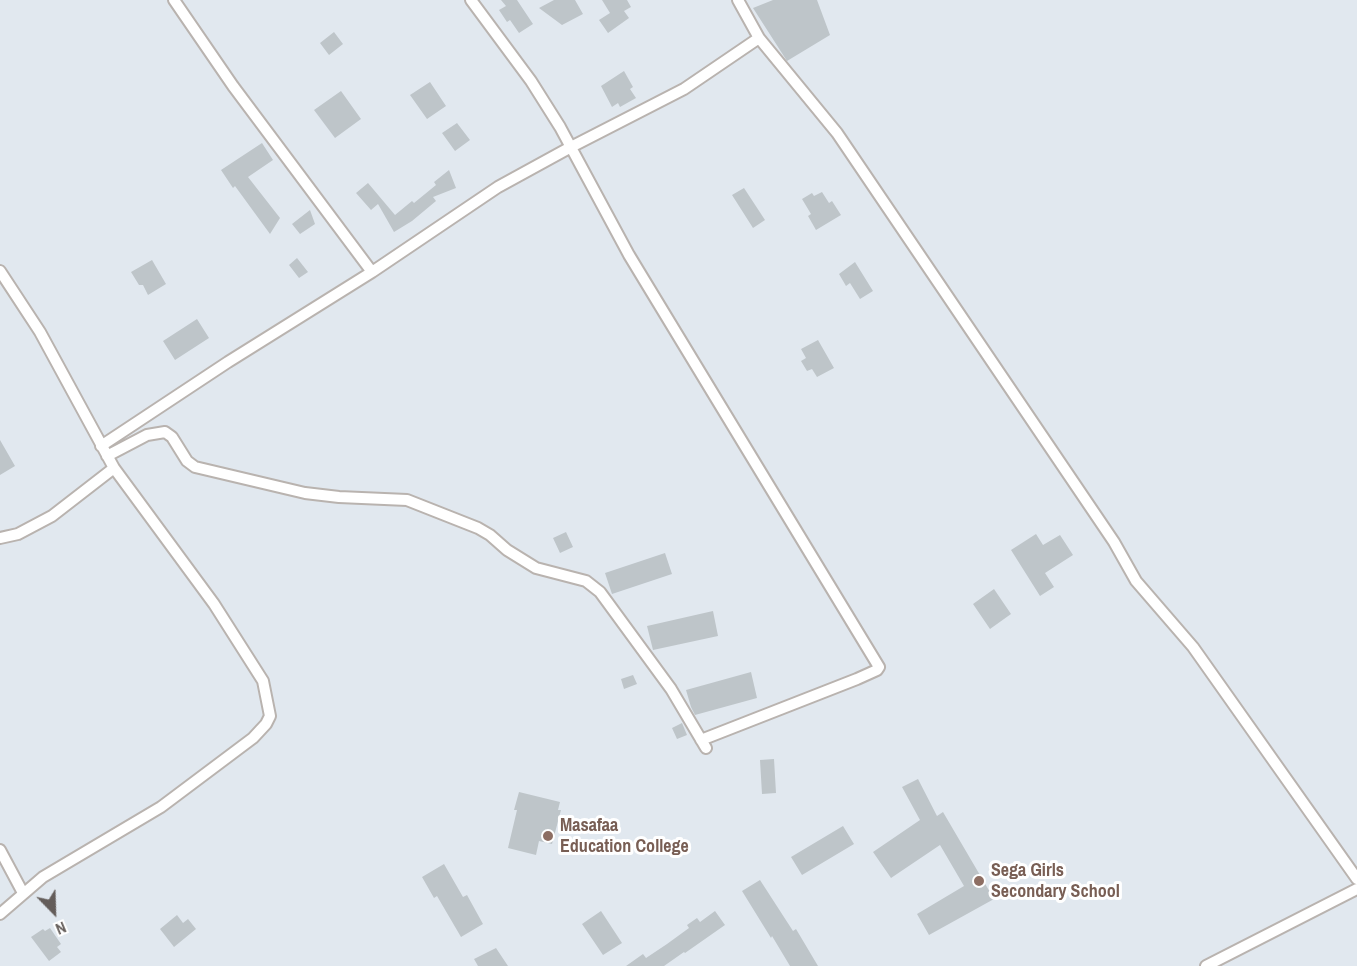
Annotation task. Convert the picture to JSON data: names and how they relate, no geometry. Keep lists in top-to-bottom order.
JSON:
{
  "places": ["Masafaa Education College", "Sega Girls Secondary School"],
  "north": "bottom right"
}
